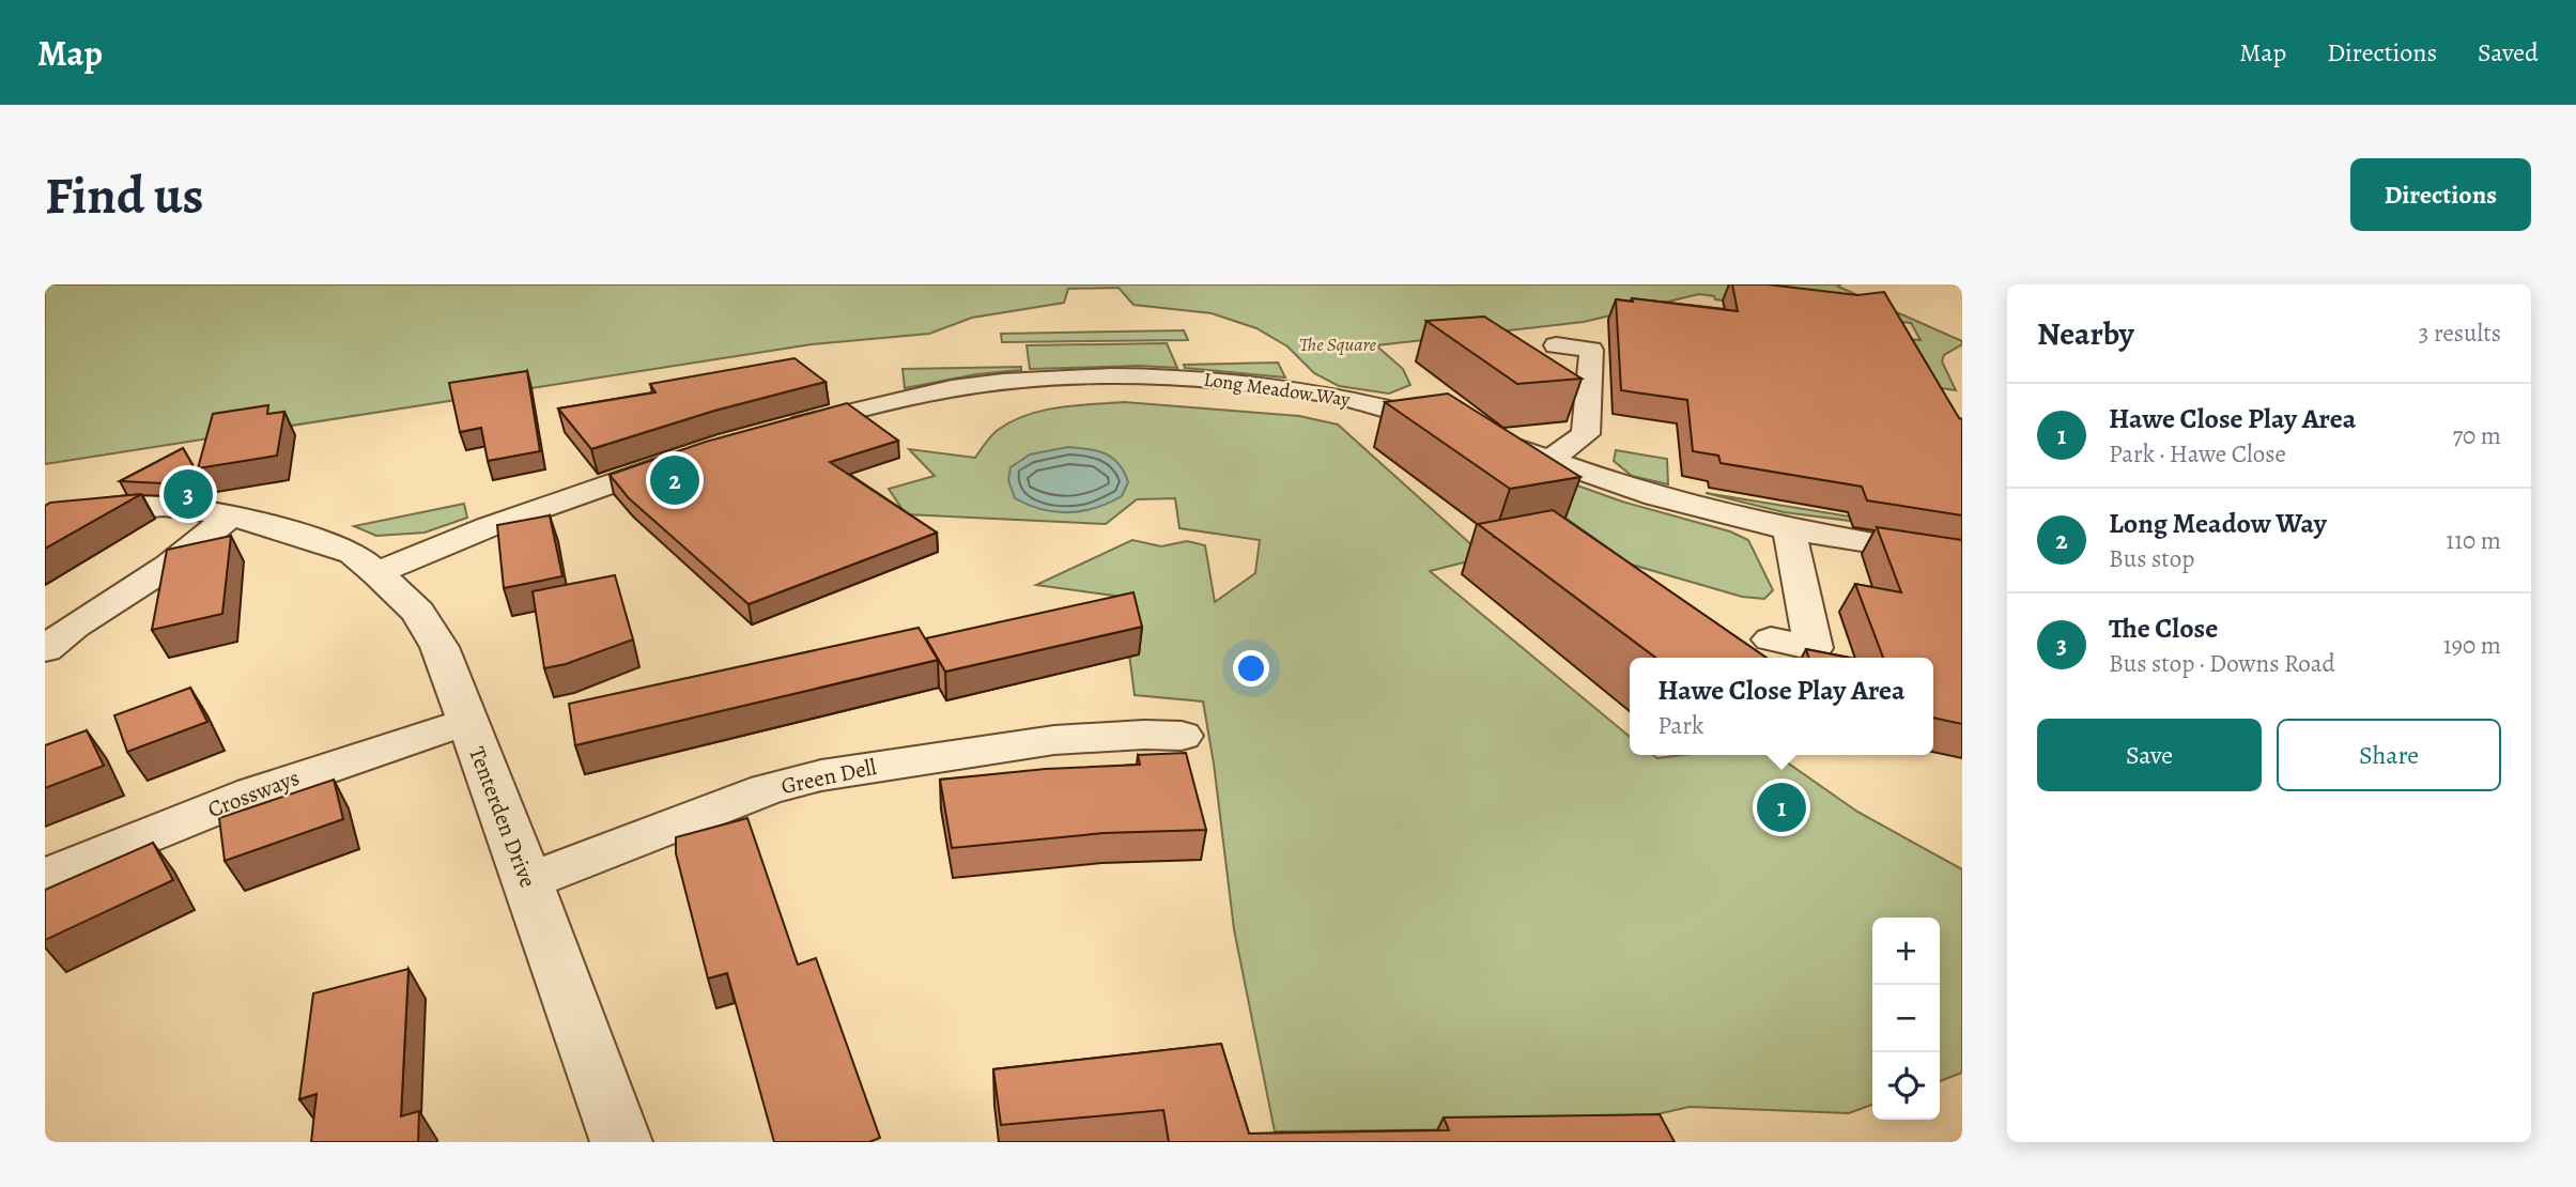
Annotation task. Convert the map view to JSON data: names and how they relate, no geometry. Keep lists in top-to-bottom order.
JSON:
{
  "streets": {
    "street": [
      "Long Meadow Way",
      "Green Dell",
      "Crossways",
      "Tenterden Drive"
    ]
  },
  "crossings": [
    ["Green Dell", "Tenterden Drive"],
    ["Crossways", "Tenterden Drive"]
  ],
  "parks": ["The Square"],
  "page": {
    "header": "Map",
    "nav": ["Map", "Directions", "Saved"],
    "buttons": [
      "Directions",
      ["Save", "Share"]
    ],
    "title": "Find us",
    "heading": ["Nearby", "3 results"],
    "list": [
      {
        "mark": "1",
        "name": "Hawe Close Play Area",
        "note": "Park · Hawe Close",
        "value": "70 m"
      },
      {
        "mark": "2",
        "name": "Long Meadow Way",
        "note": "Bus stop",
        "value": "110 m"
      },
      {
        "mark": "3",
        "name": "The Close",
        "note": "Bus stop · Downs Road",
        "value": "190 m"
      }
    ],
    "pins": ["2", "3", "1"],
    "popup": ["Hawe Close Play Area", "Park"],
    "map_buttons": ["+", "−"]
  }
}
